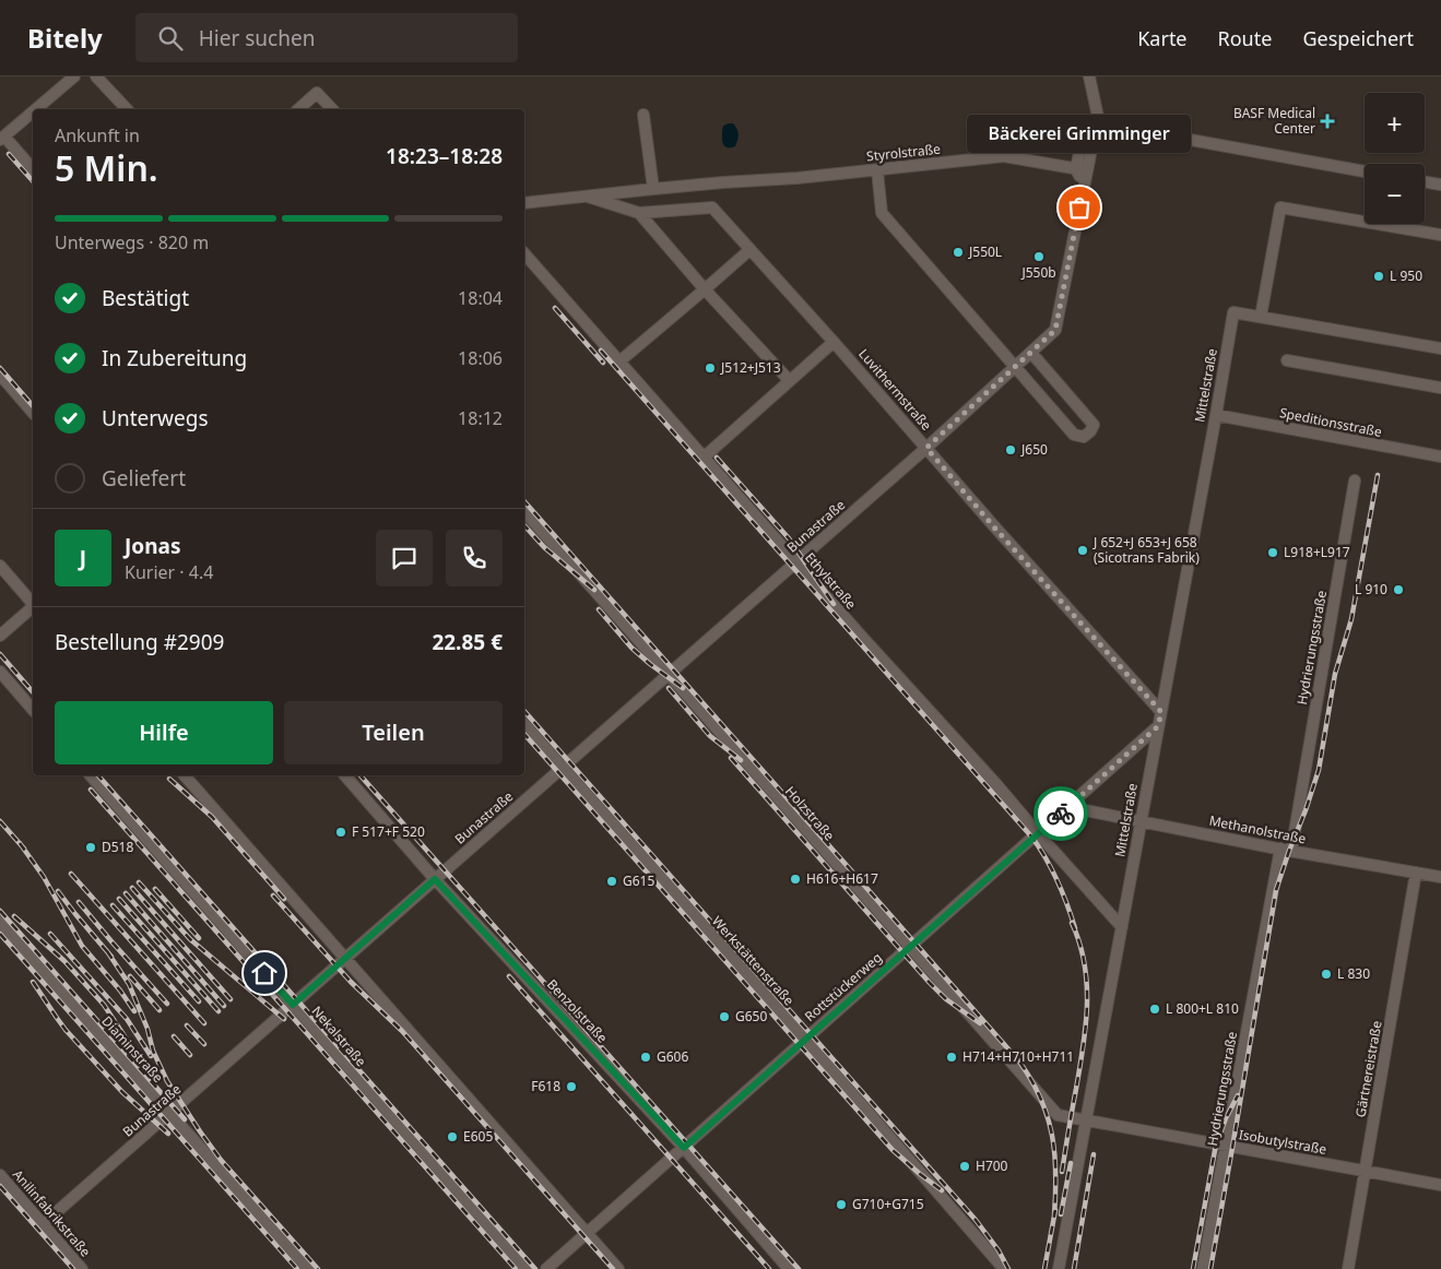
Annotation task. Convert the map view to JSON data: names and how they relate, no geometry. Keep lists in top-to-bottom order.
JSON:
{
  "streets": {
    "street": [
      "Styrolstraße",
      "Mittelstraße",
      "Luvithermstraße",
      "Speditionsstraße",
      "Bunastraße",
      "Ethylstraße",
      "Hydrierungsstraße",
      "Holzstraße",
      "Methanolstraße",
      "Werkstättenstraße",
      "Rottstückerweg",
      "Benzolstraße",
      "Nekalstraße",
      "Diaminstraße",
      "Gärtnereistraße",
      "Isobutylstraße",
      "Anilinfabrikstraße"
    ]
  },
  "crossings": [
    ["Mittelstraße", "Luvithermstraße"],
    ["Mittelstraße", "Speditionsstraße"],
    ["Mittelstraße", "Ethylstraße"],
    ["Mittelstraße", "Holzstraße"],
    ["Mittelstraße", "Methanolstraße"],
    ["Mittelstraße", "Rottstückerweg"],
    ["Mittelstraße", "Isobutylstraße"],
    ["Luvithermstraße", "Bunastraße"],
    ["Bunastraße", "Ethylstraße"],
    ["Bunastraße", "Holzstraße"],
    ["Bunastraße", "Werkstättenstraße"],
    ["Bunastraße", "Benzolstraße"],
    ["Bunastraße", "Nekalstraße"],
    ["Bunastraße", "Diaminstraße"],
    ["Bunastraße", "Anilinfabrikstraße"],
    ["Ethylstraße", "Rottstückerweg"],
    ["Hydrierungsstraße", "Methanolstraße"],
    ["Hydrierungsstraße", "Isobutylstraße"],
    ["Holzstraße", "Rottstückerweg"],
    ["Holzstraße", "Isobutylstraße"],
    ["Methanolstraße", "Rottstückerweg"],
    ["Methanolstraße", "Gärtnereistraße"],
    ["Werkstättenstraße", "Rottstückerweg"],
    ["Rottstückerweg", "Benzolstraße"],
    ["Gärtnereistraße", "Isobutylstraße"]
  ],
  "places": {
    "health": ["BASF Medical Center"],
    "other": [
      "Bäckerei Grimminger",
      "J550L",
      "J550b",
      "L 950",
      "J512+J513",
      "J650",
      "J 652+J 653+J 658 (Sicotrans Fabrik)",
      "L918+L917",
      "L 910",
      "F 517+F 520",
      "D518",
      "H616+H617",
      "G615",
      "L 830",
      "L 800+L 810",
      "G650",
      "G606",
      "H714+H710+H711",
      "F618",
      "E605",
      "H700",
      "G710+G715"
    ]
  },
  "page": {
    "header": "Bitely",
    "search": "Hier suchen",
    "nav": ["Karte", "Route", "Gespeichert"],
    "map_buttons": ["+", "−"],
    "heading": ["5 Min.", "Ankunft in", "18:23–18:28"],
    "panel": [
      "Jonas",
      "Kurier · 4.4",
      "Bestellung #2909",
      "22.85 €"
    ],
    "bubble": "Bäckerei Grimminger",
    "bar": "Unterwegs · 820 m",
    "list": [
      ["Bestätigt", "18:04"],
      ["In Zubereitung", "18:06"],
      ["Unterwegs", "18:12"],
      "Geliefert"
    ],
    "round": "J",
    "buttons": ["Hilfe", "Teilen"]
  }
}
